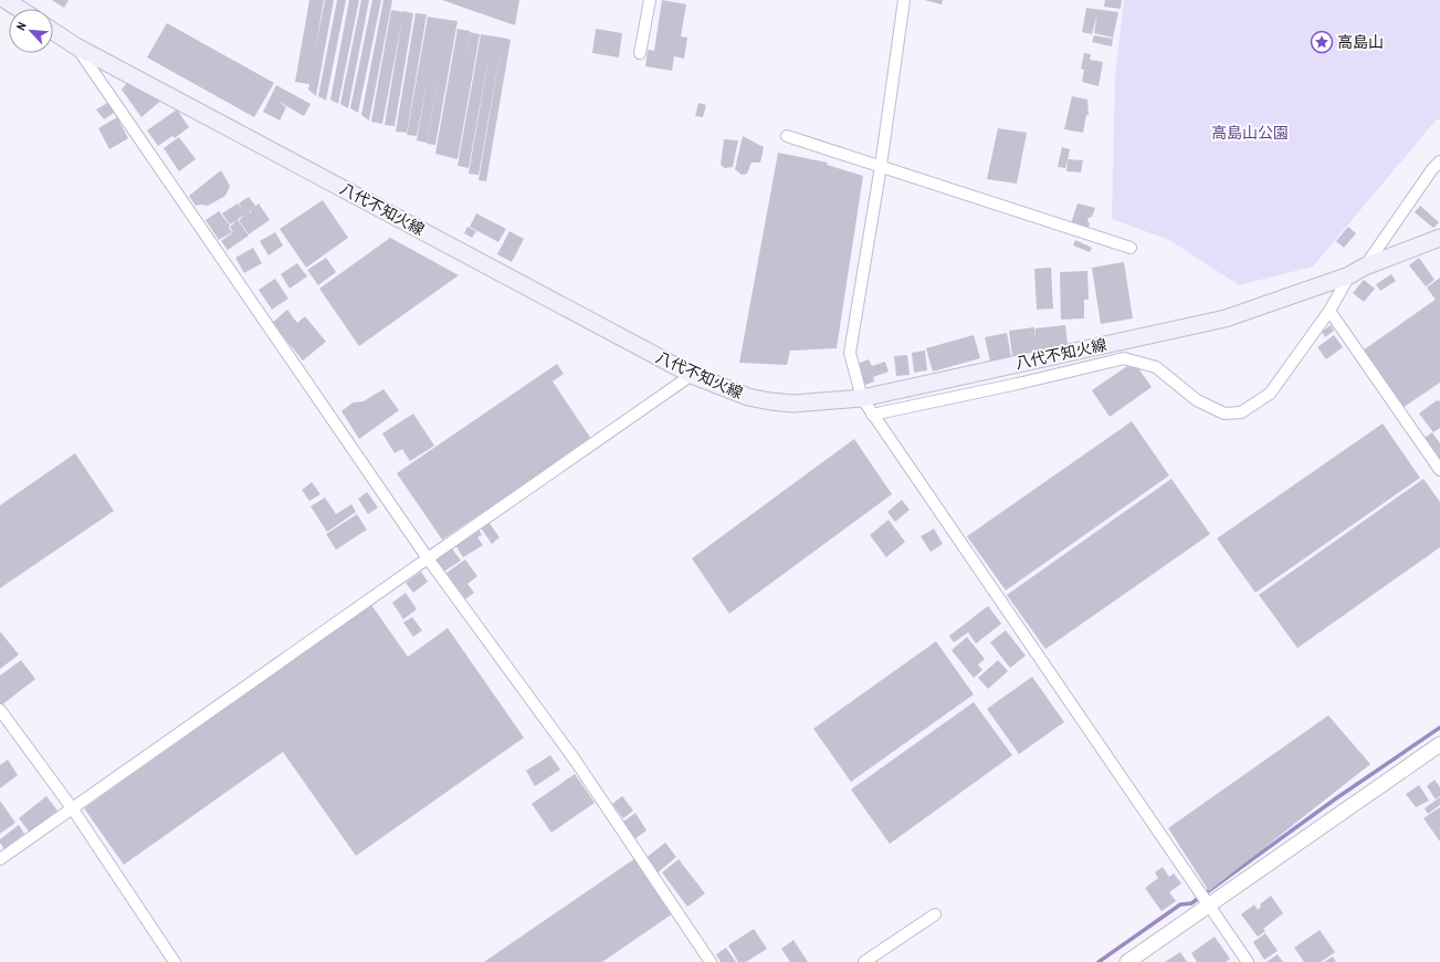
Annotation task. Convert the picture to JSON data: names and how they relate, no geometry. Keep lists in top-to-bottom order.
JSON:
{
  "streets": {
    "main road": ["八代不知火線"]
  },
  "parks": ["高島山公園"],
  "places": {
    "place": ["高島山"]
  },
  "north": "top left"
}
